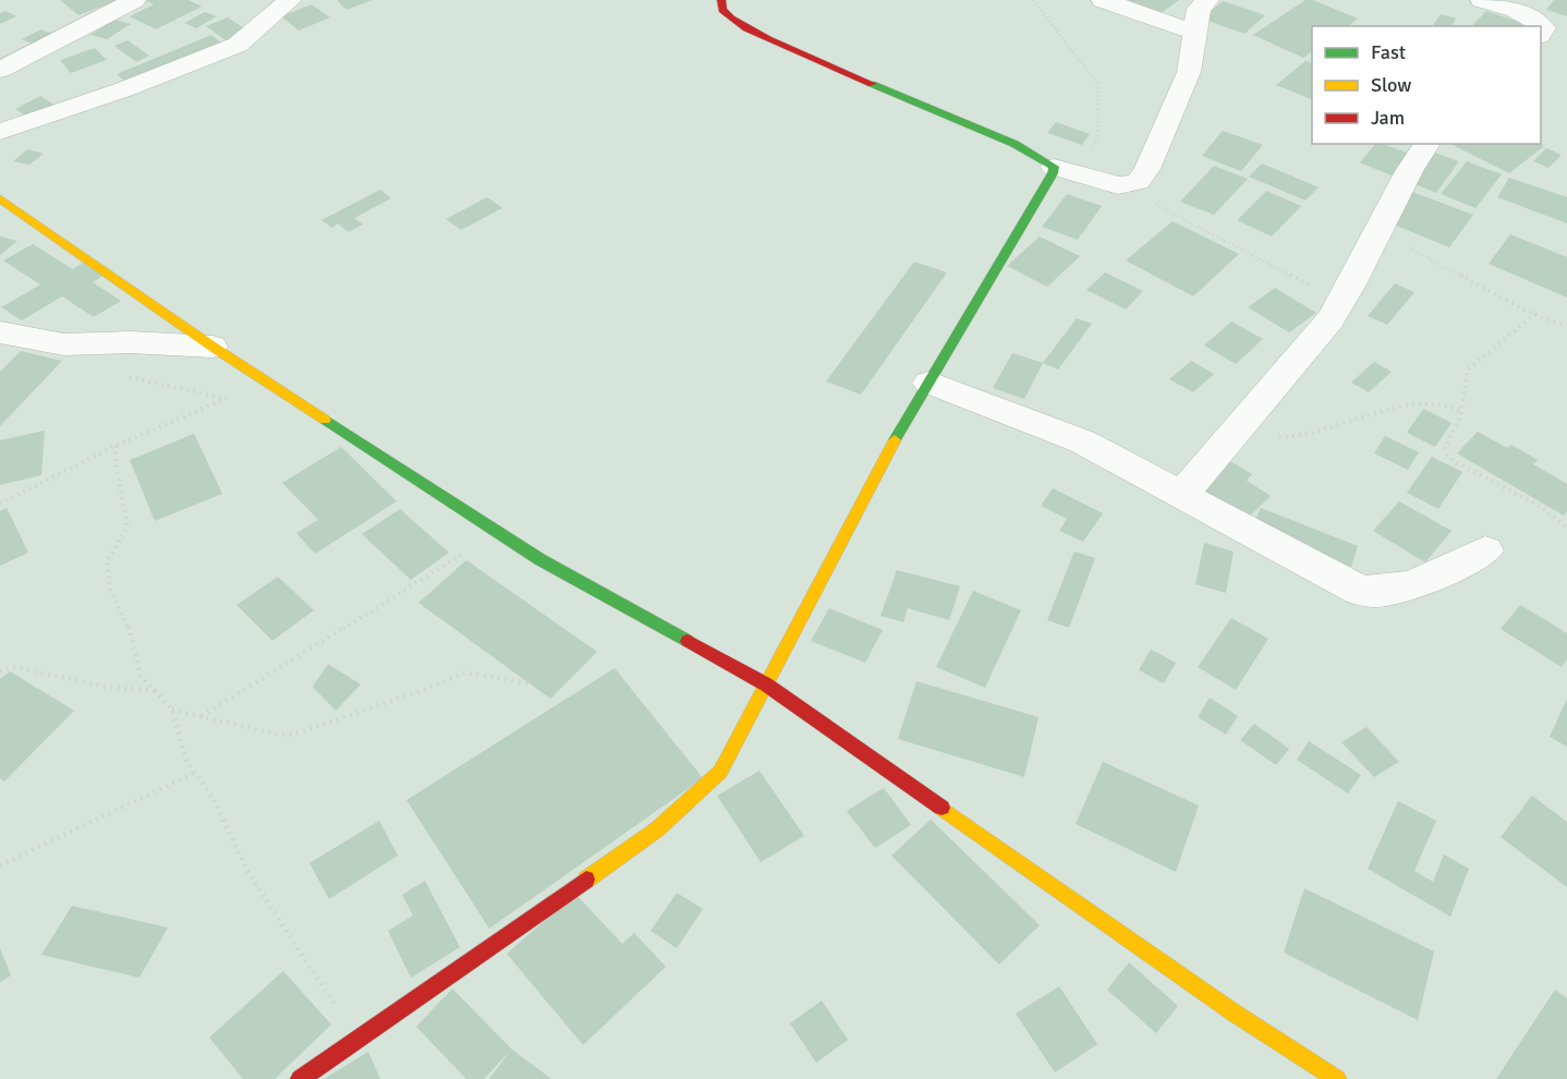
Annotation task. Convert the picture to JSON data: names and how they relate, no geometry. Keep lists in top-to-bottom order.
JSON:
{
  "legend": ["Fast", "Slow", "Jam"]
}
